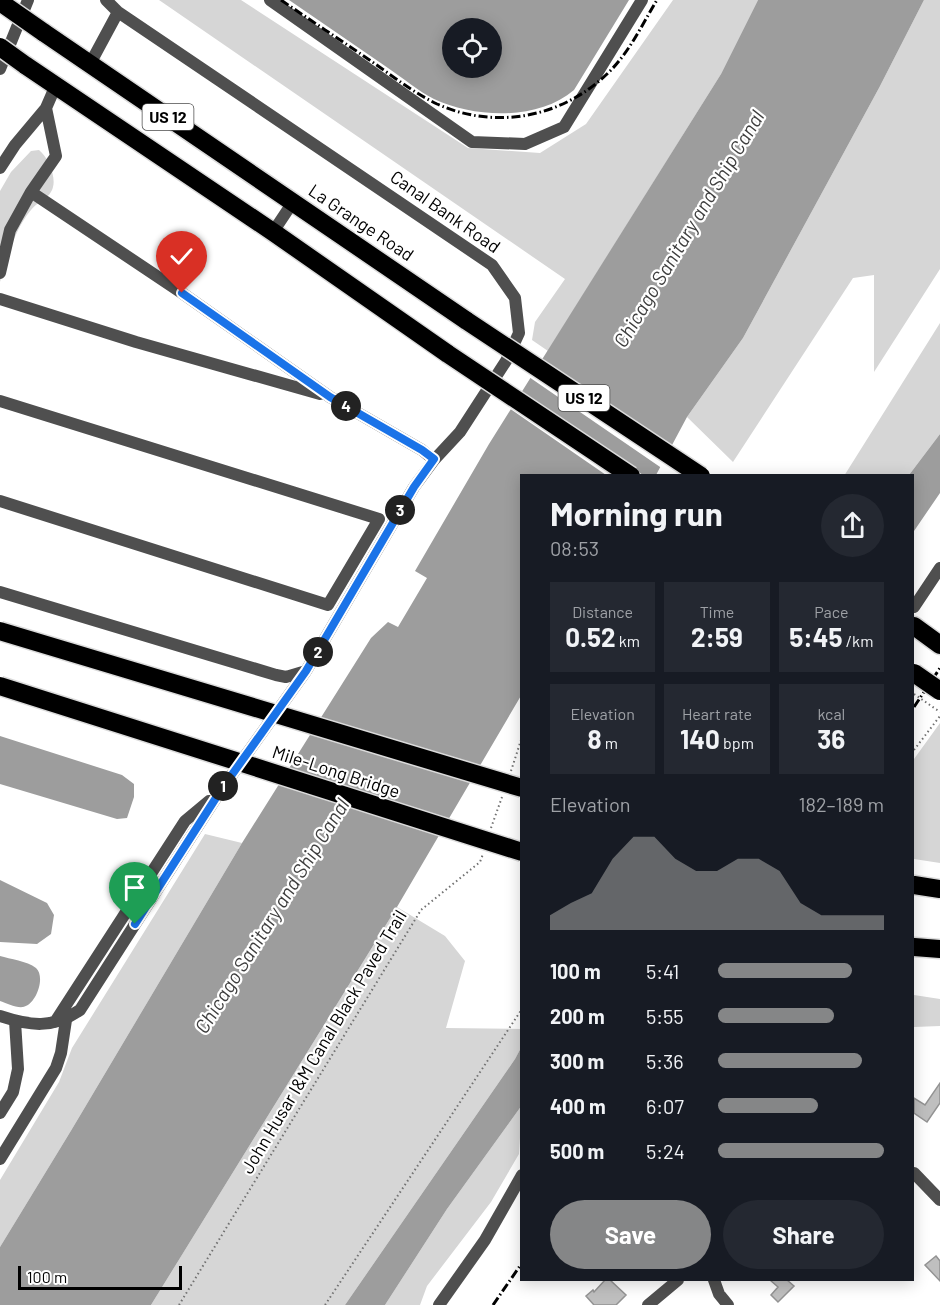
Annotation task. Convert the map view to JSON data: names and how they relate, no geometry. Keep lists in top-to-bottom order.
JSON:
{
  "streets": {
    "highway": ["US 12", "La Grange Road", "Mile-Long Bridge"],
    "street": ["Canal Bank Road"],
    "path": ["John Husar I&M Canal Black Paved Trail"]
  },
  "water": ["Chicago Sanitary and Ship Canal"],
  "scale_bar": "100 m",
  "page": {
    "pins": [
      "4",
      "3",
      "2",
      "1"
    ],
    "heading": ["Morning run", "08:53"],
    "stats": [
      ["Distance", "0.52 km"],
      ["Time", "2:59"],
      ["Pace", "5:45 /km"],
      ["Elevation", "8 m"],
      ["Heart rate", "140 bpm"],
      ["kcal", "36"]
    ],
    "chart": ["Elevation", "182–189 m"],
    "list": [
      {
        "name": "100 m",
        "note": "5:41"
      },
      {
        "name": "200 m",
        "note": "5:55"
      },
      {
        "name": "300 m",
        "note": "5:36"
      },
      {
        "name": "400 m",
        "note": "6:07"
      },
      {
        "name": "500 m",
        "note": "5:24"
      }
    ],
    "buttons": ["Save", "Share"],
    "scale": "100 m"
  }
}
